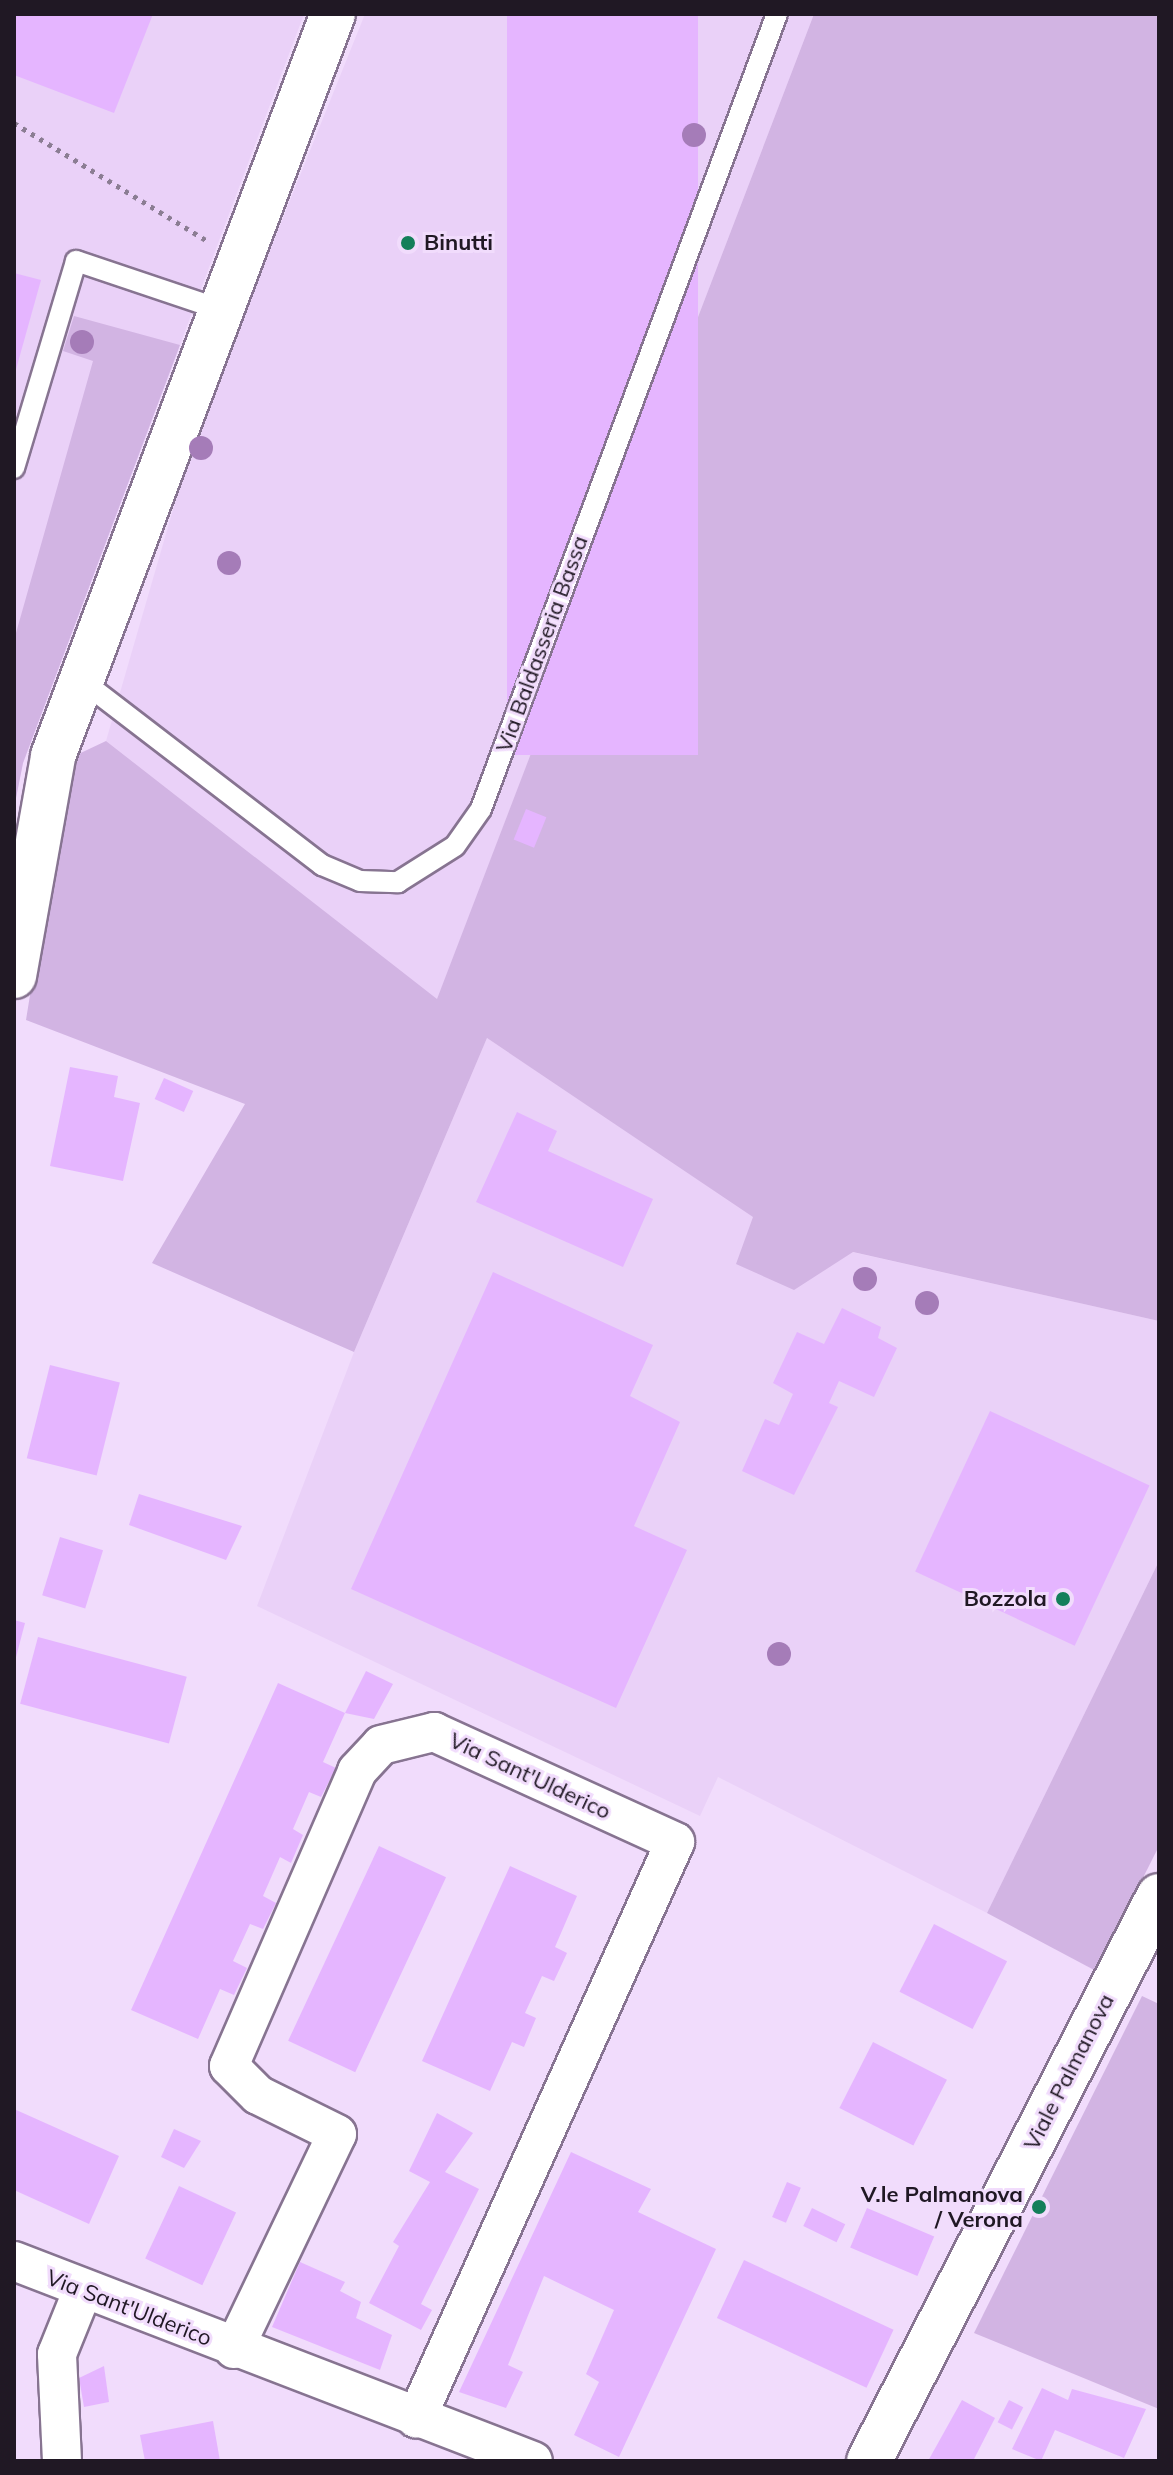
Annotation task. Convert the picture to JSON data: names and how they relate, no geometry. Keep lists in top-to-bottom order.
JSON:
{
  "streets": {
    "street": ["Via Sant'Ulderico", "Viale Palmanova"],
    "lane": ["Via Baldasseria Bassa"]
  },
  "places": ["Binutti", "Bozzola", "V.le Palmanova / Verona"]
}
